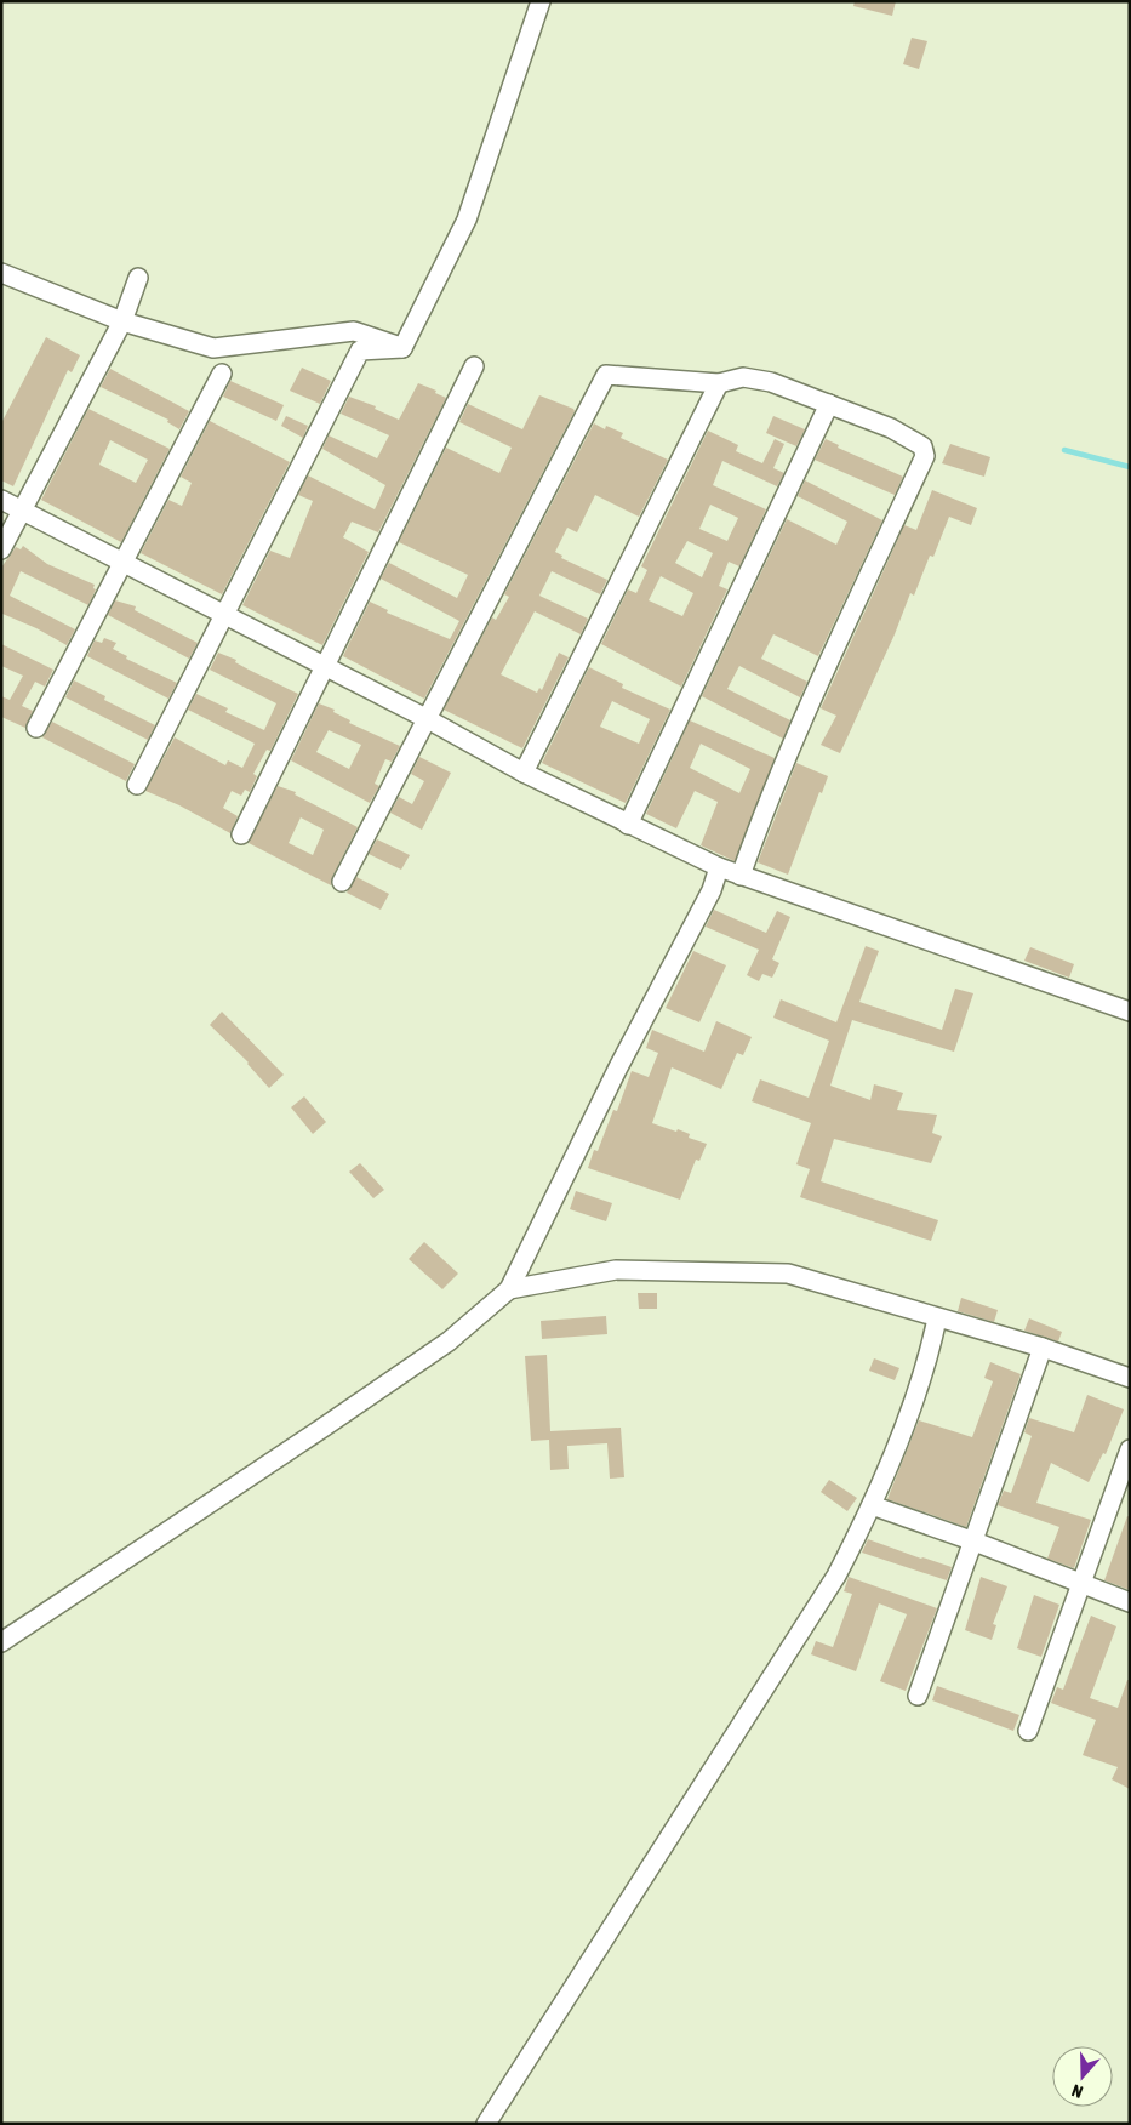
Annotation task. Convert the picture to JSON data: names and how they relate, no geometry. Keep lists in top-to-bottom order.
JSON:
{
  "north": "bottom"
}
